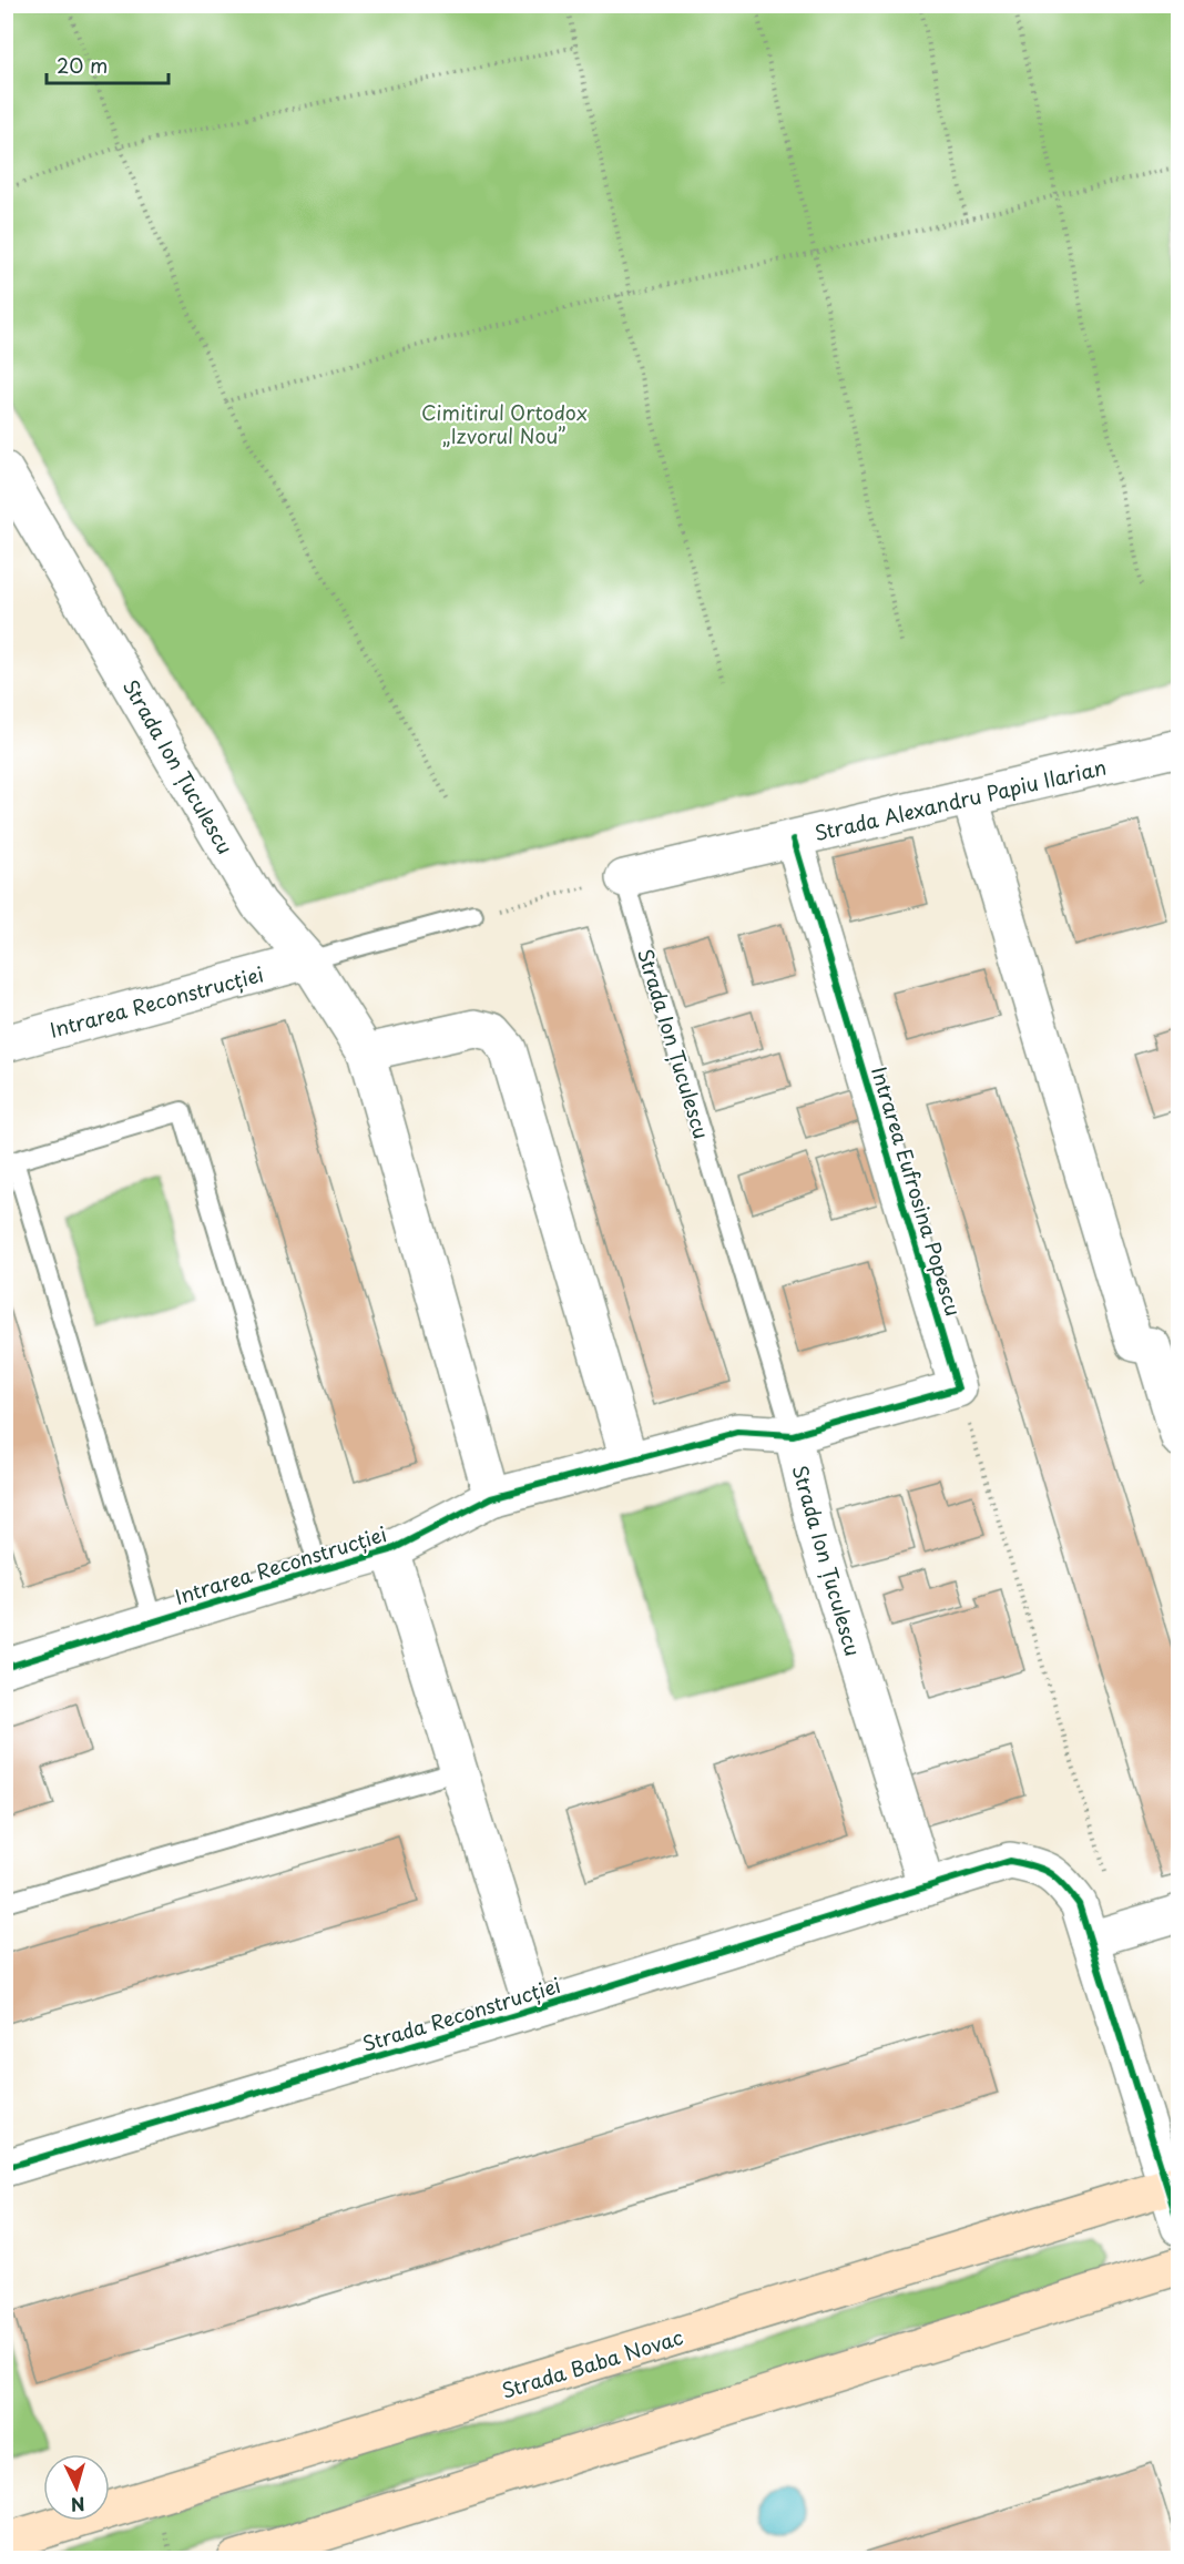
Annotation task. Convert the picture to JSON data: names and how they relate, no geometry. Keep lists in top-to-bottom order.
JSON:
{
  "streets": {
    "main road": ["Strada Baba Novac"],
    "street": [
      "Strada Ion Țuculescu",
      "Strada Alexandru Papiu Ilarian",
      "Intrarea Reconstrucției",
      "Intrarea Eufrosina Popescu",
      "Strada Reconstrucției"
    ]
  },
  "crossings": [
    ["Strada Ion Țuculescu", "Strada Alexandru Papiu Ilarian"],
    ["Strada Ion Țuculescu", "Intrarea Reconstrucției"],
    ["Strada Ion Țuculescu", "Strada Reconstrucției"],
    ["Strada Alexandru Papiu Ilarian", "Intrarea Eufrosina Popescu"],
    ["Intrarea Reconstrucției", "Strada Reconstrucției"]
  ],
  "parks": ["Cimitirul Ortodox „Izvorul Nou”"],
  "scale_bar": "20 m",
  "north": "bottom"
}
